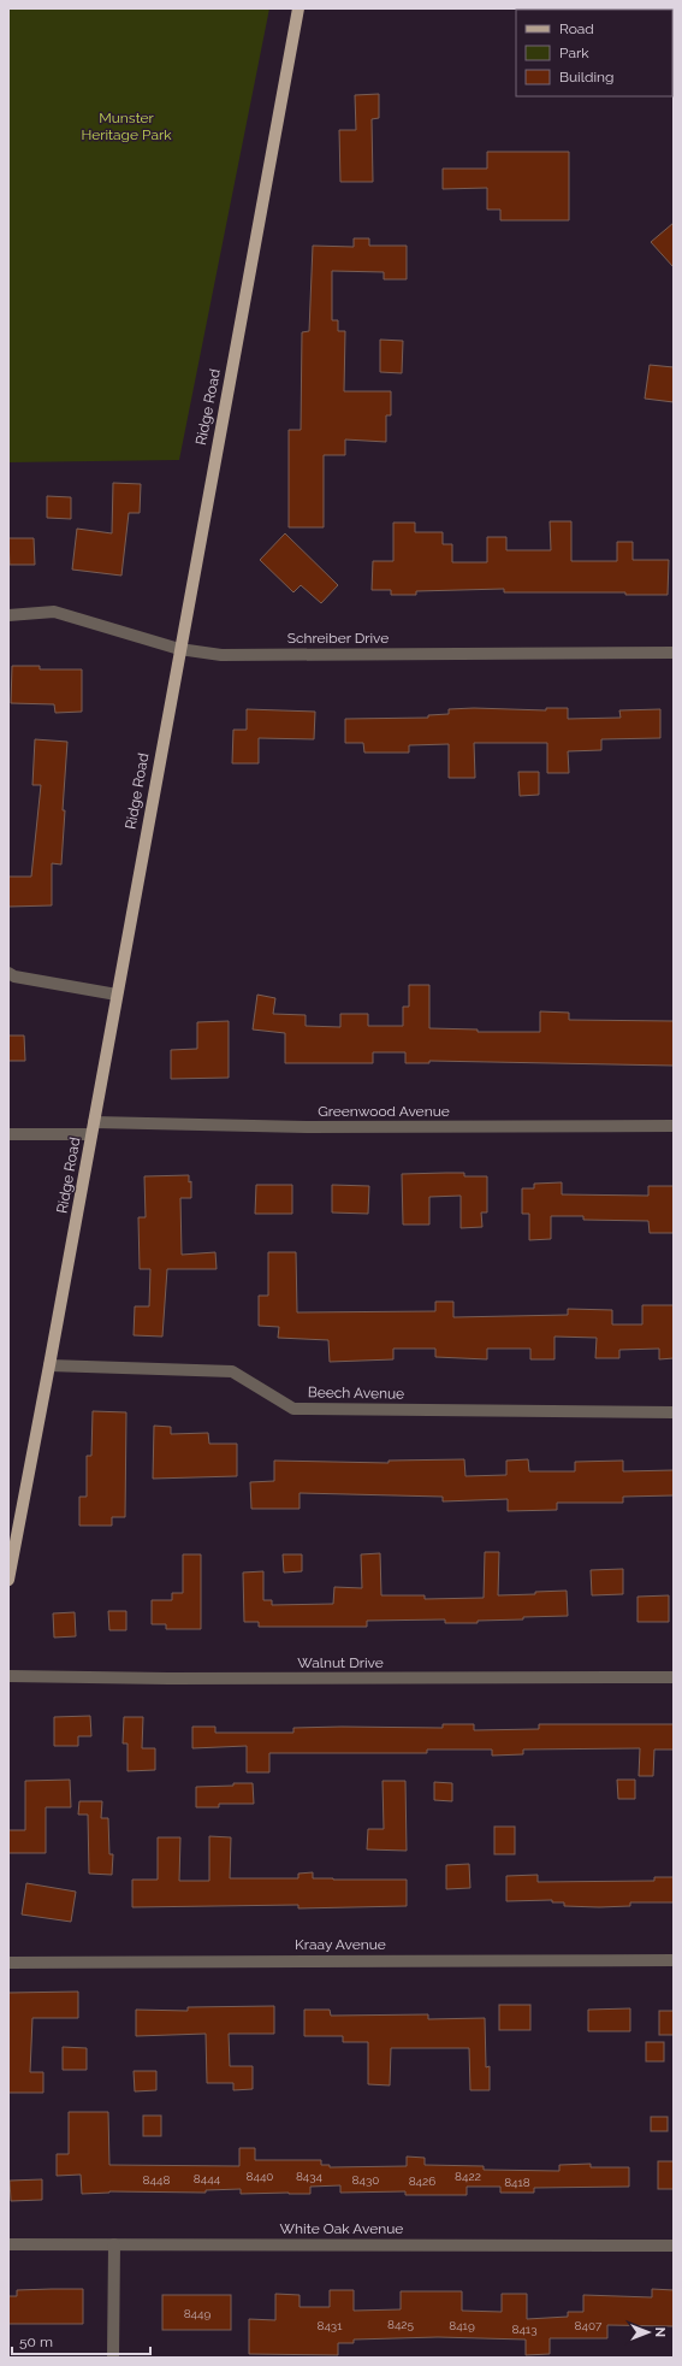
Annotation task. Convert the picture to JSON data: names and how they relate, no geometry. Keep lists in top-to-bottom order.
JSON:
{
  "streets": {
    "main road": ["Ridge Road"],
    "street": [
      "Schreiber Drive",
      "Greenwood Avenue",
      "Beech Avenue",
      "Walnut Drive",
      "Kraay Avenue",
      "White Oak Avenue"
    ]
  },
  "crossings": [
    ["Ridge Road", "Schreiber Drive"],
    ["Ridge Road", "Greenwood Avenue"],
    ["Ridge Road", "Beech Avenue"]
  ],
  "parks": ["Munster Heritage Park"],
  "house_numbers": [
    "8440",
    "8434",
    "8422",
    "8444",
    "8448",
    "8430",
    "8426",
    "8418",
    "8449",
    "8425",
    "8431",
    "8419",
    "8407",
    "8413"
  ],
  "legend": ["Road", "Park", "Building"],
  "scale_bar": "50 m",
  "north": "right"
}
